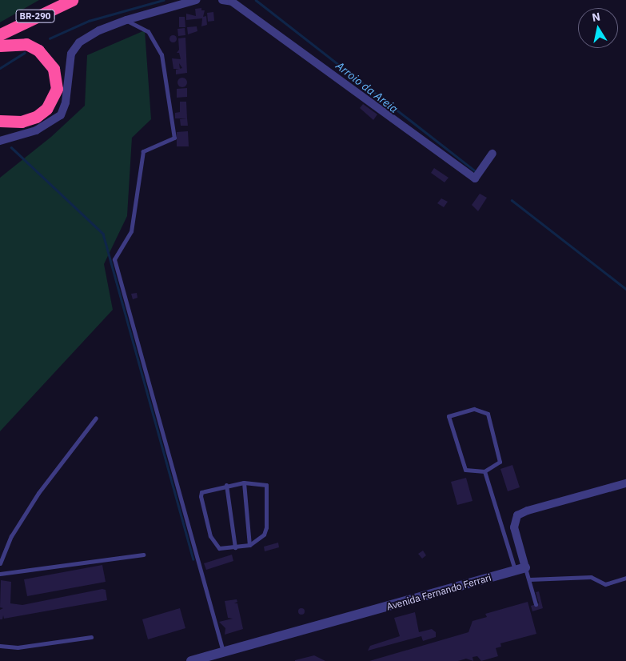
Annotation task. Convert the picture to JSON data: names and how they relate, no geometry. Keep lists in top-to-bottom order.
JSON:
{
  "streets": {
    "highway": ["BR-290"],
    "street": ["Avenida Fernando Ferrari"]
  },
  "water": ["Arroio da Areia"],
  "north": "top"
}
